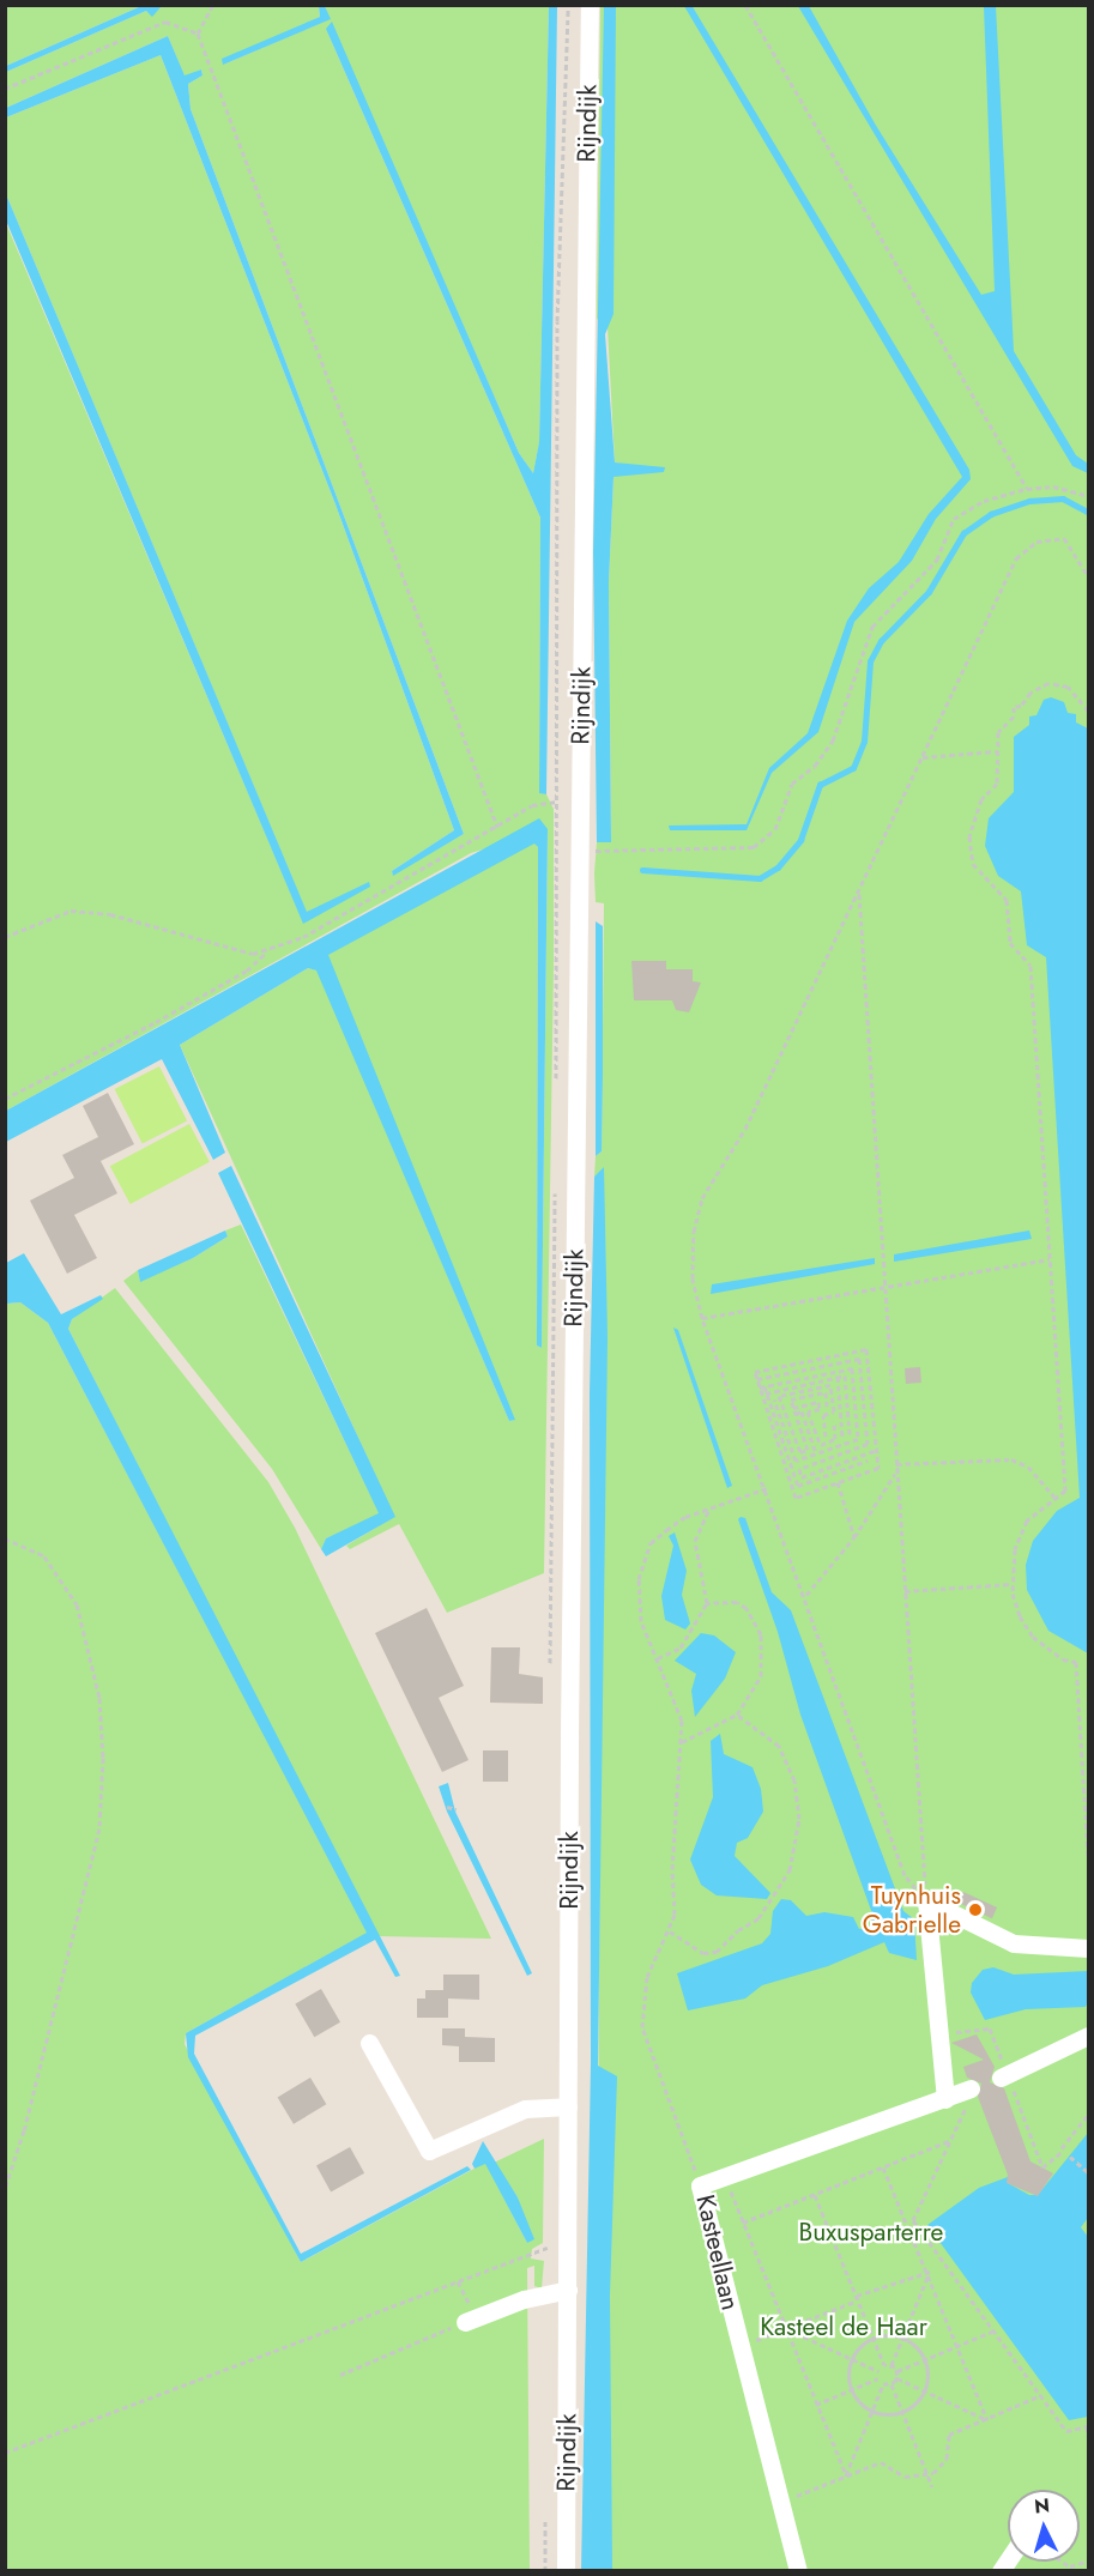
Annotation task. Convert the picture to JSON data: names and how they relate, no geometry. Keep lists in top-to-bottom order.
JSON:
{
  "streets": {
    "street": ["Rijndijk", "Kasteellaan"]
  },
  "parks": ["Buxusparterre", "Kasteel de Haar"],
  "places": ["Tuynhuis Gabrielle"],
  "north": "top"
}
